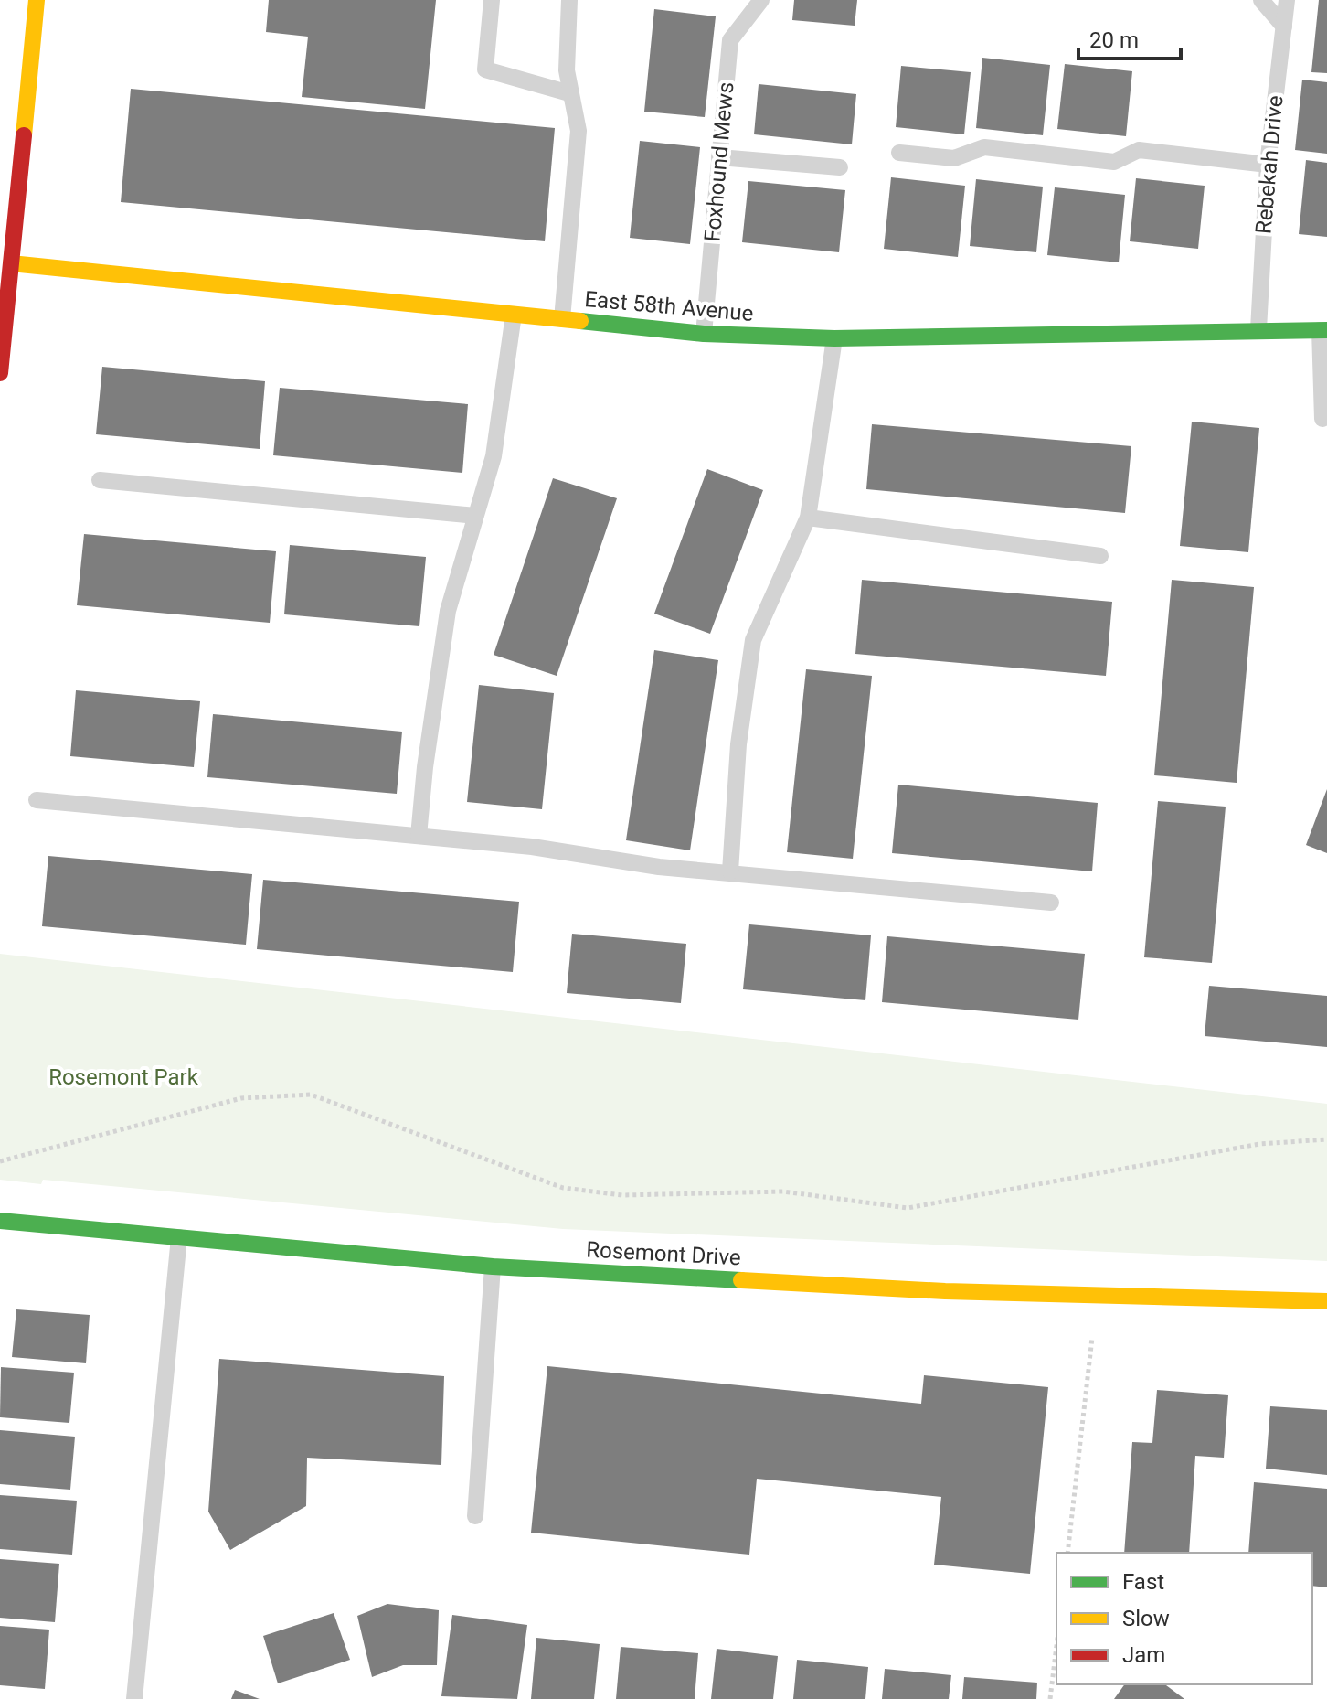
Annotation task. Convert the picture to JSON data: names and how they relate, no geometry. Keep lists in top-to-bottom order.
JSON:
{
  "streets": {
    "street": ["East 58th Avenue", "Rosemont Drive"],
    "lane": ["Foxhound Mews", "Rebekah Drive"]
  },
  "crossings": [
    ["Foxhound Mews", "East 58th Avenue"],
    ["Rebekah Drive", "East 58th Avenue"]
  ],
  "parks": ["Rosemont Park"],
  "legend": ["Fast", "Slow", "Jam"],
  "scale_bar": "20 m"
}
